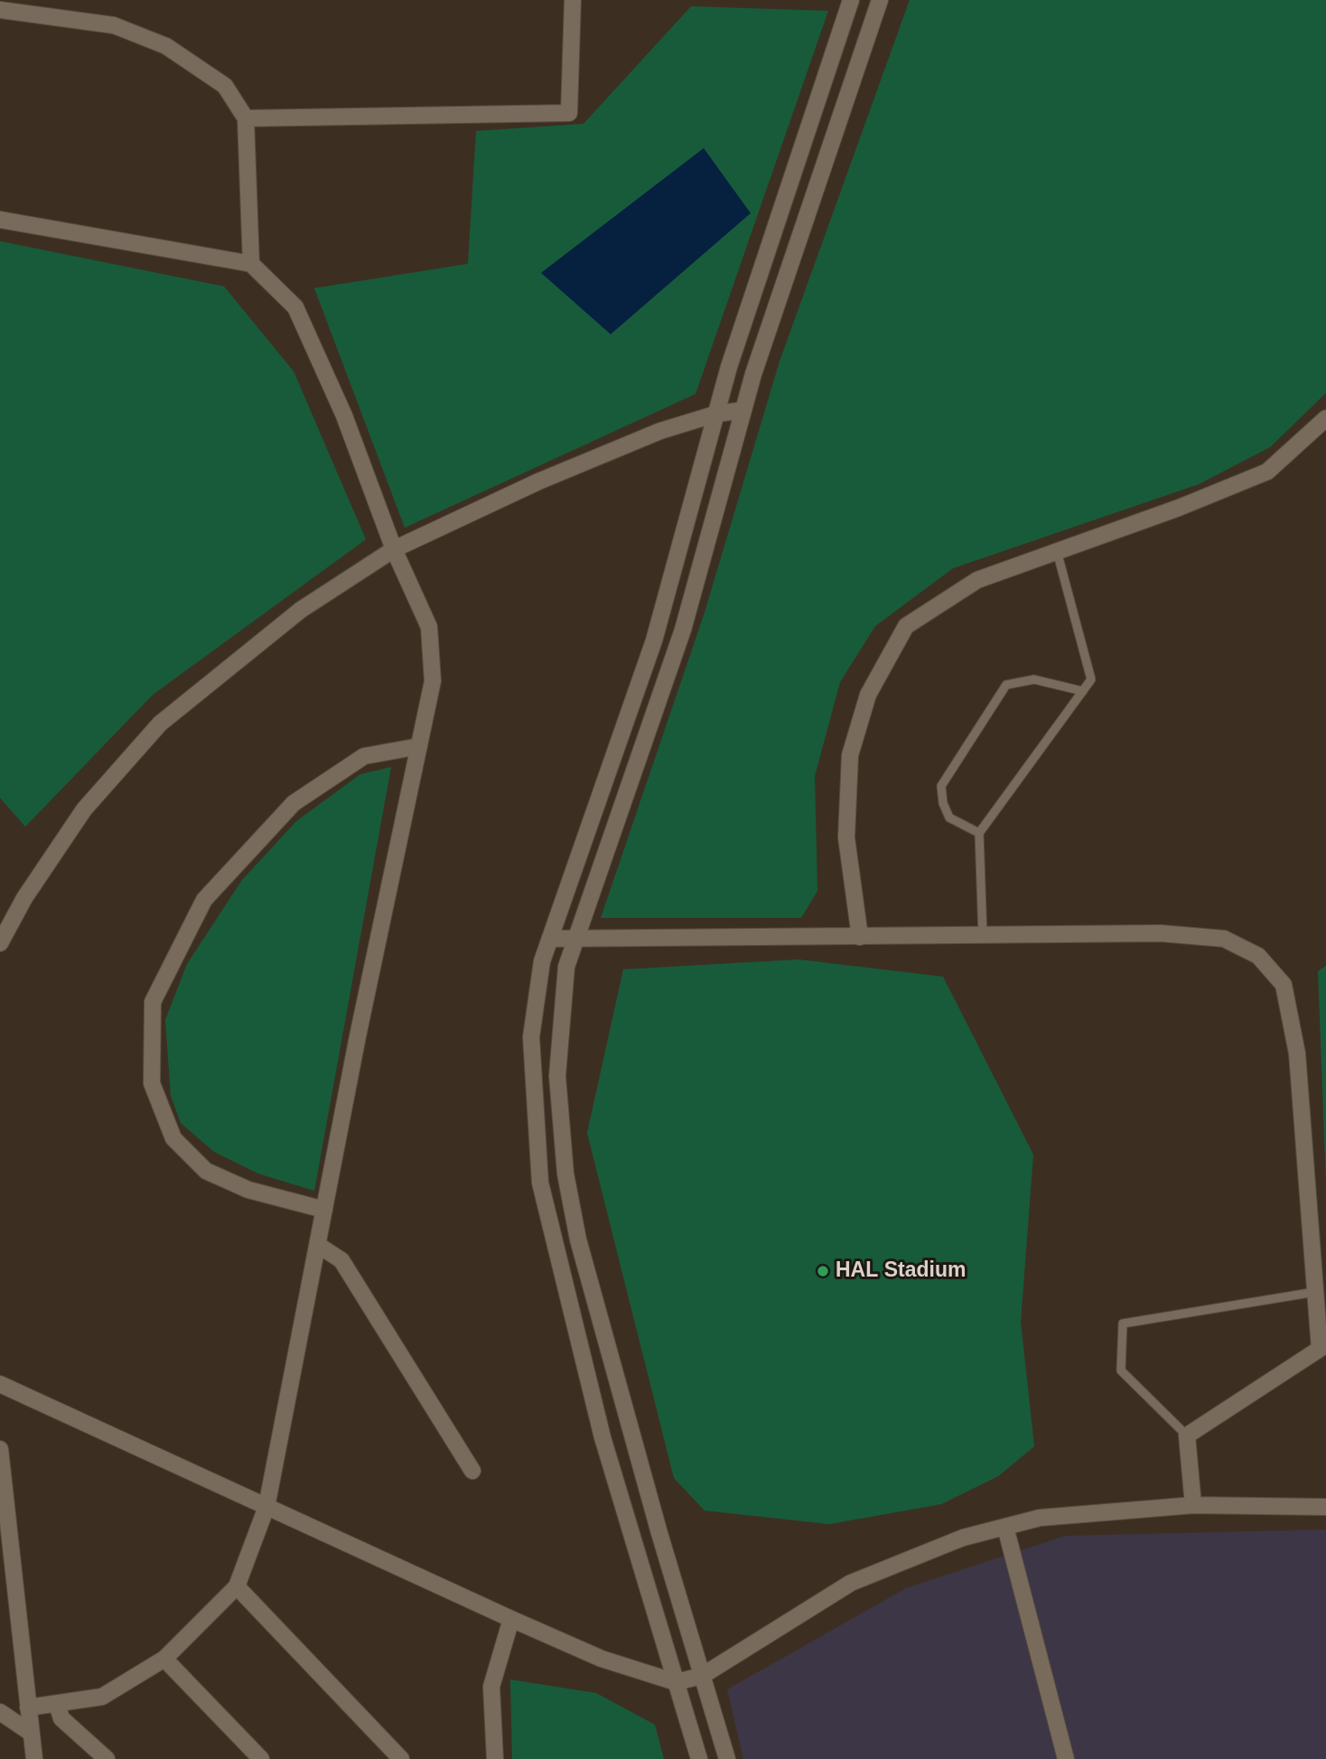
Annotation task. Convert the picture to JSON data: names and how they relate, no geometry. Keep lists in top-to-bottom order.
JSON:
{
  "places": ["HAL Stadium"]
}
